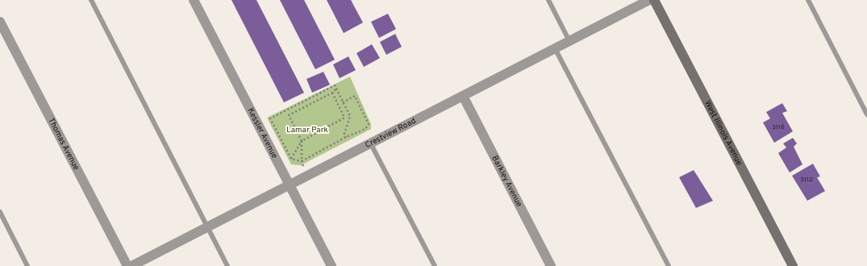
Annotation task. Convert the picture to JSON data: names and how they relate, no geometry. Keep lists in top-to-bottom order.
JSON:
{
  "streets": {
    "main road": ["West Illinois Avenue"],
    "street": [
      "Kessler Avenue",
      "Crestview Road",
      "Thomas Avenue",
      "Barkley Avenue"
    ]
  },
  "crossings": [
    ["Kessler Avenue", "Crestview Road"],
    ["Crestview Road", "Barkley Avenue"]
  ],
  "parks": ["Lamar Park"],
  "house_numbers": ["3116", "3112"]
}
